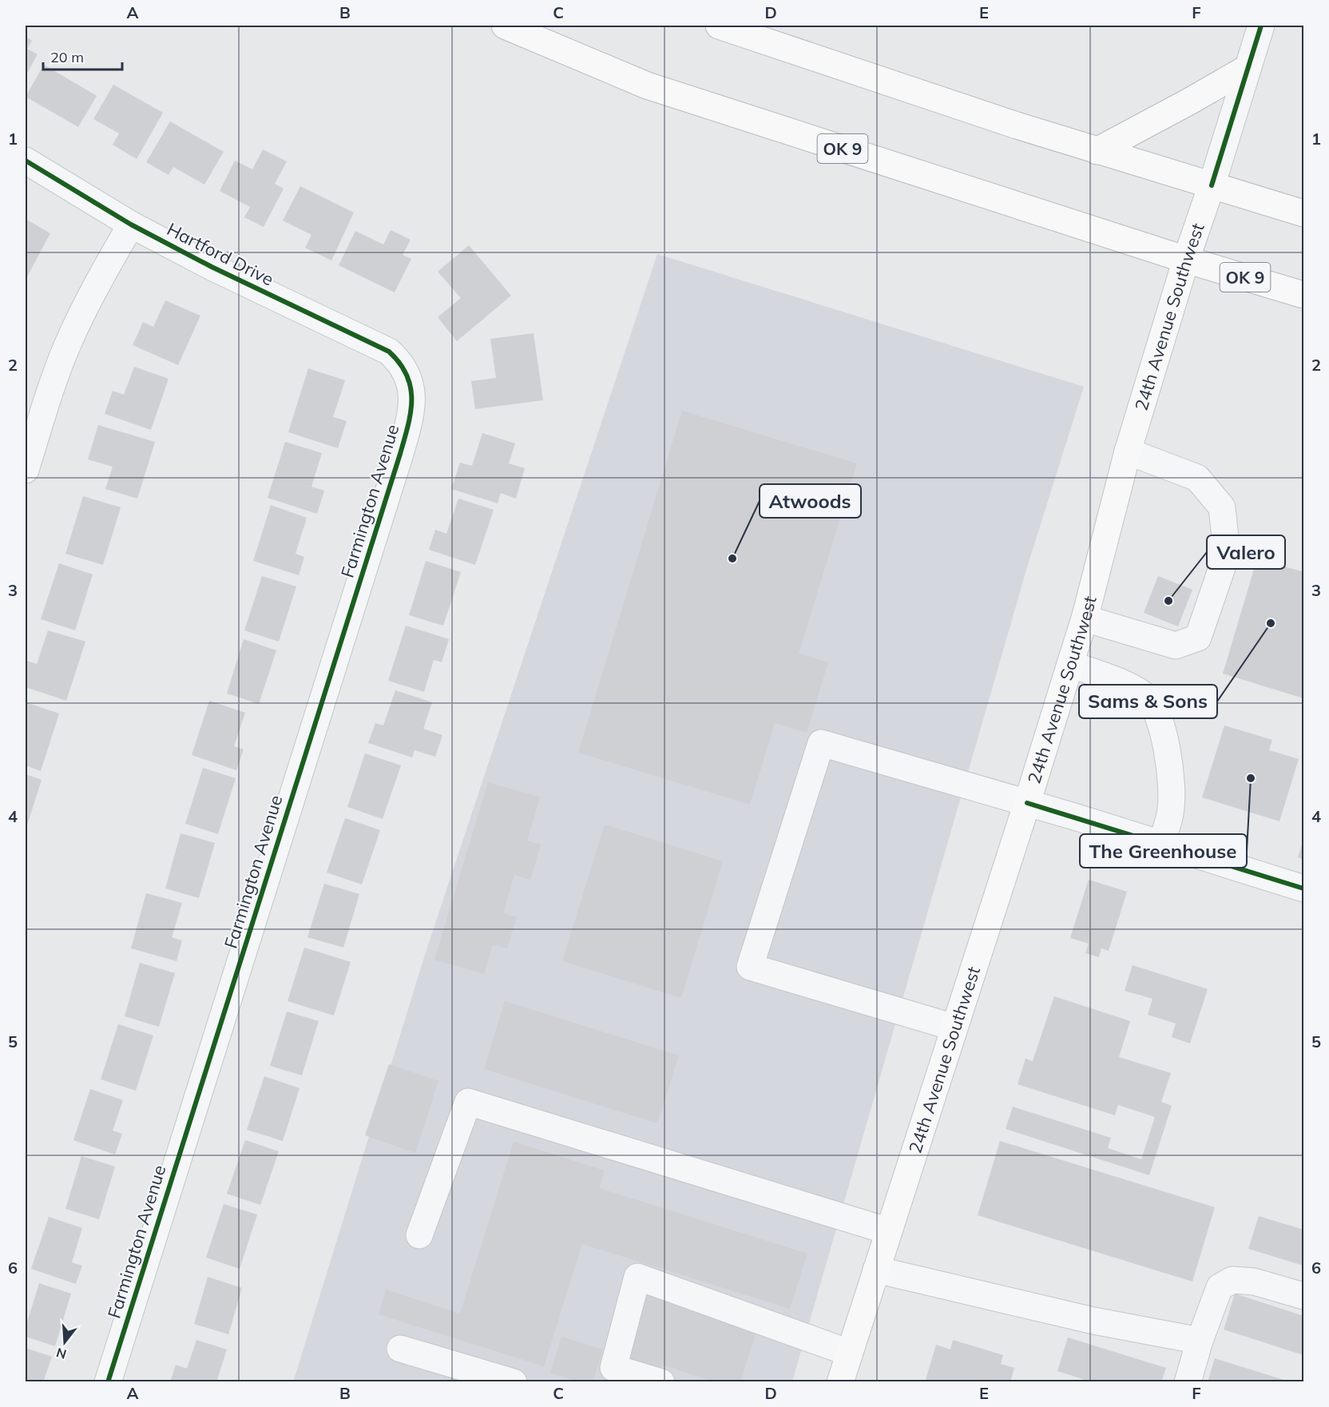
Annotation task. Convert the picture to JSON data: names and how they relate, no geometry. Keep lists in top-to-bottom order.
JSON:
{
  "streets": {
    "main road": ["OK 9", "24th Avenue Southwest"],
    "street": ["Hartford Drive", "Farmington Avenue"]
  },
  "crossings": [
    ["OK 9", "24th Avenue Southwest"],
    ["Hartford Drive", "Farmington Avenue"]
  ],
  "places": [
    "Atwoods",
    "Valero",
    "Sams & Sons",
    "The Greenhouse"
  ],
  "scale_bar": "20 m",
  "north": "bottom",
  "grid": {
    "columns": [
      "A",
      "B",
      "C",
      "D",
      "E",
      "F"
    ],
    "rows": [
      "1",
      "2",
      "3",
      "4",
      "5",
      "6"
    ]
  }
}
